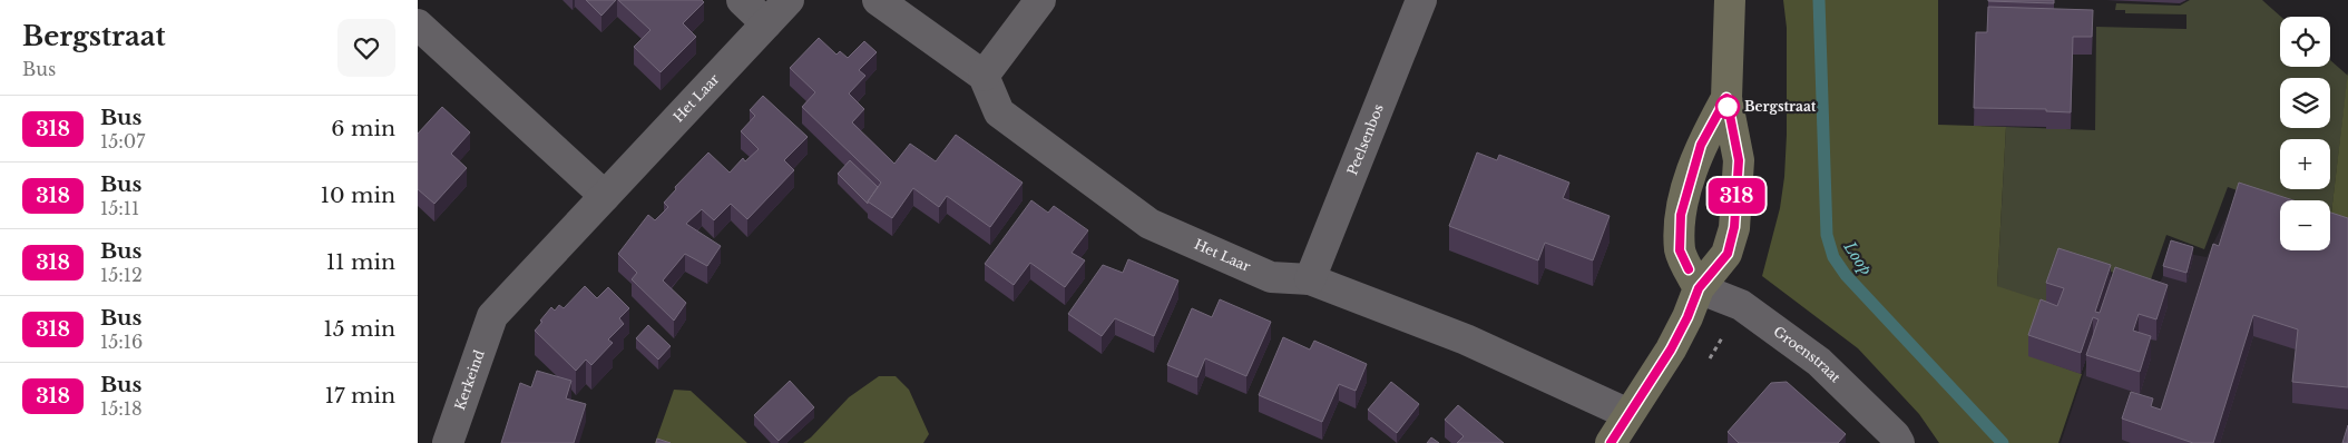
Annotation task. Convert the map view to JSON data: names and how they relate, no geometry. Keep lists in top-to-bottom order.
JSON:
{
  "streets": {
    "street": [
      "Het Laar",
      "Peelsenbos",
      "Groenstraat",
      "Kerkeind"
    ]
  },
  "crossings": [
    ["Het Laar", "Peelsenbos"],
    ["Het Laar", "Kerkeind"]
  ],
  "water": ["Loop"],
  "places": ["Bergstraat"],
  "lines": ["bus line 318"],
  "page": {
    "heading": ["Bergstraat", "Bus"],
    "on_map": "318",
    "map_buttons": ["+", "−"],
    "list": [
      {
        "mark": "318",
        "name": "Bus",
        "note": "15:07",
        "value": "6 min"
      },
      {
        "mark": "318",
        "name": "Bus",
        "note": "15:11",
        "value": "10 min"
      },
      {
        "mark": "318",
        "name": "Bus",
        "note": "15:12",
        "value": "11 min"
      },
      {
        "mark": "318",
        "name": "Bus",
        "note": "15:16",
        "value": "15 min"
      },
      {
        "mark": "318",
        "name": "Bus",
        "note": "15:18",
        "value": "17 min"
      }
    ]
  }
}
